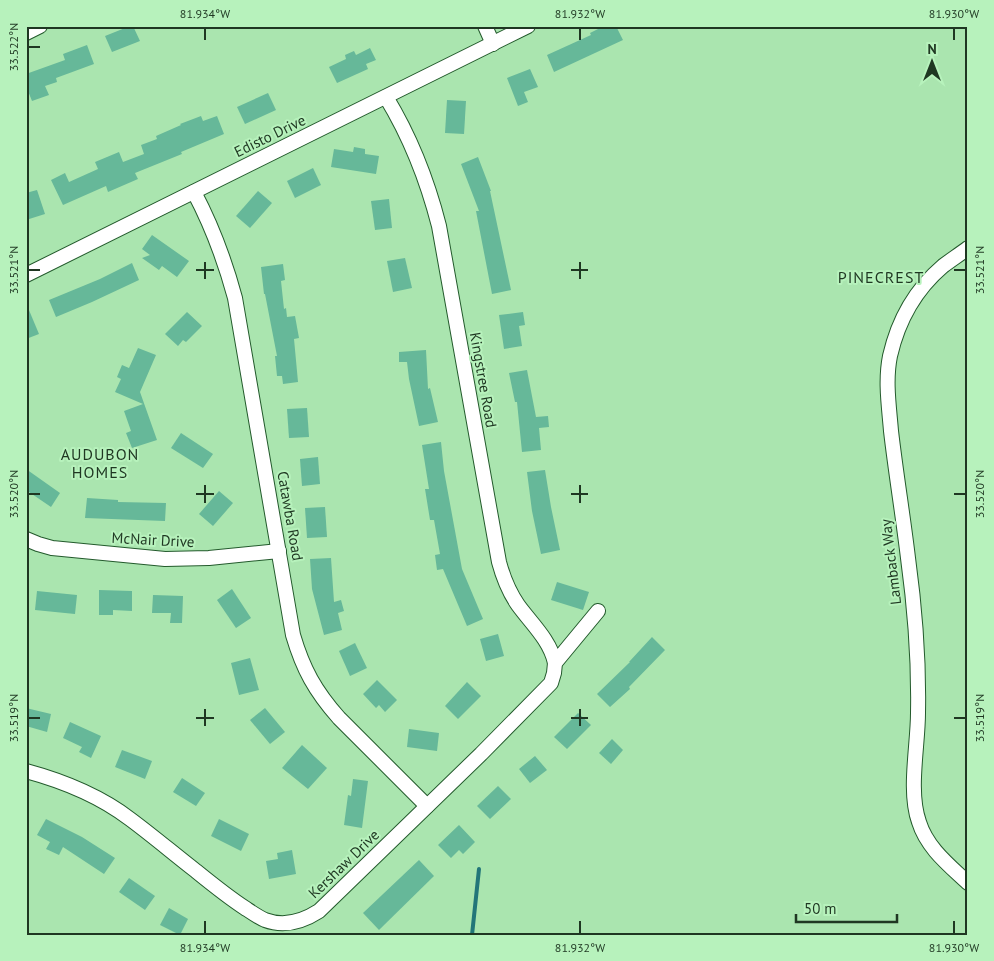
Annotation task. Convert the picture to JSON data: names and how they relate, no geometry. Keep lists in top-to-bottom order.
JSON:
{
  "streets": {
    "street": [
      "Edisto Drive",
      "Kingstree Road",
      "Catawba Road",
      "McNair Drive",
      "Lamback Way",
      "Kershaw Drive"
    ]
  },
  "crossings": [
    ["Edisto Drive", "Kingstree Road"],
    ["Edisto Drive", "Catawba Road"],
    ["Kingstree Road", "Kershaw Drive"],
    ["Catawba Road", "McNair Drive"],
    ["Catawba Road", "Kershaw Drive"]
  ],
  "districts": ["PINECREST", "AUDUBON HOMES"],
  "scale_bar": "50 m",
  "north": "top",
  "coordinates": [
    "81.934°W",
    "81.932°W",
    "81.930°W",
    "33.522°N",
    "33.521°N",
    "33.520°N",
    "33.519°N"
  ]
}
